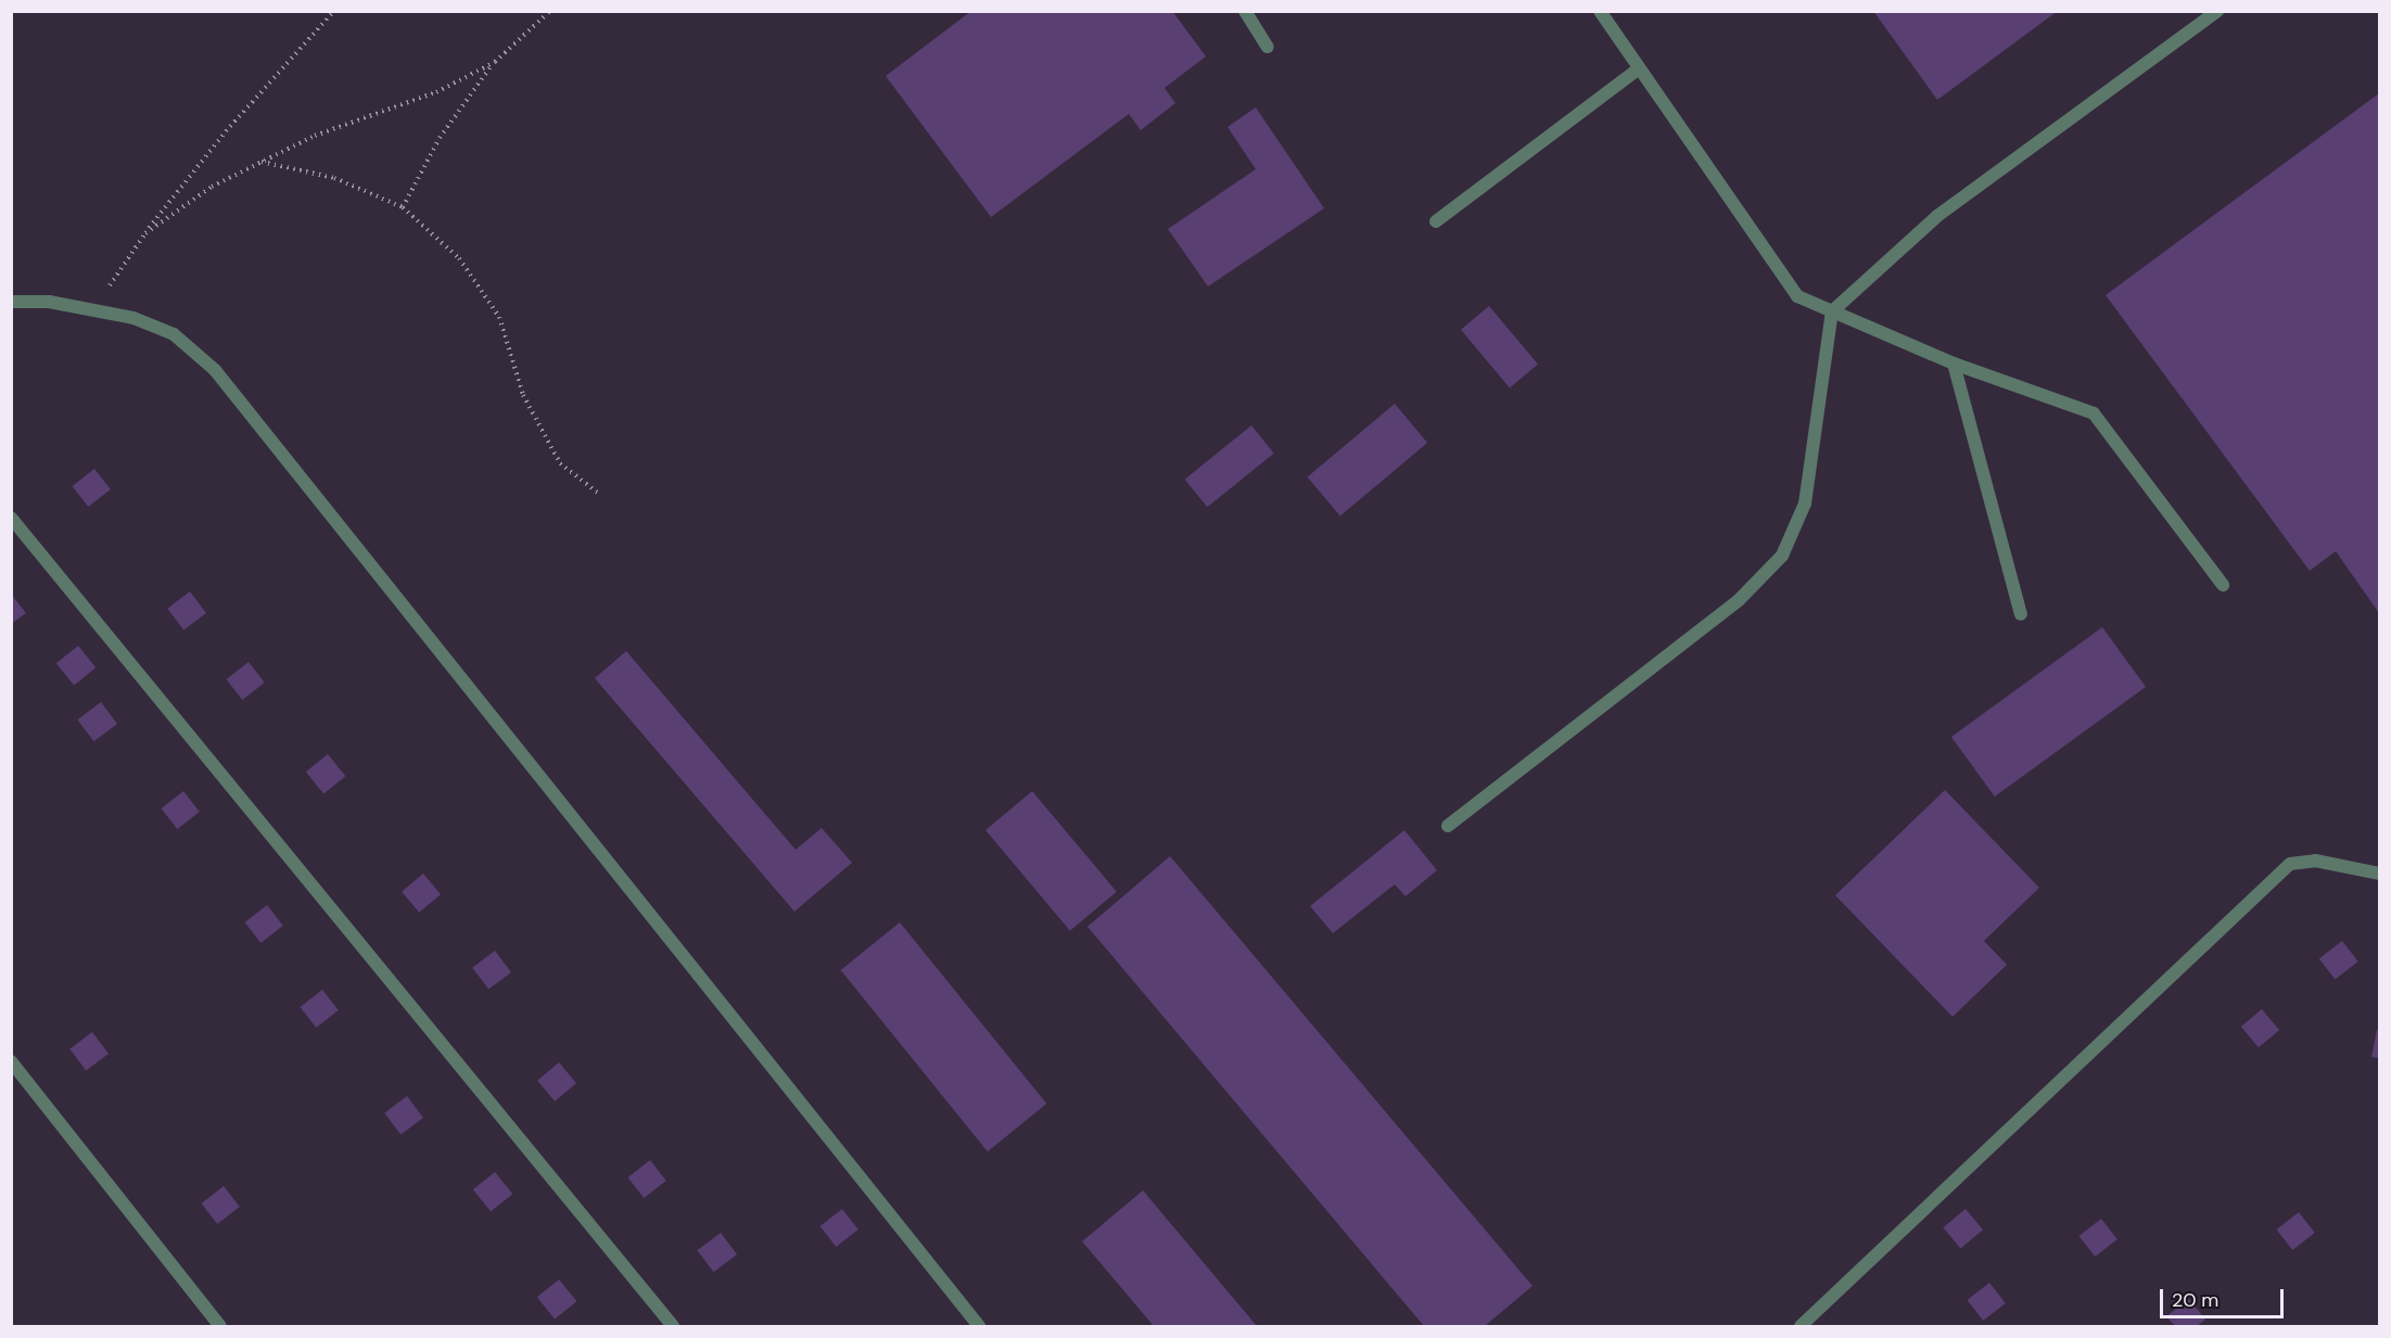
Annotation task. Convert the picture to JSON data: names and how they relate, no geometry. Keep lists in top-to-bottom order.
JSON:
{
  "scale_bar": "20 m"
}
